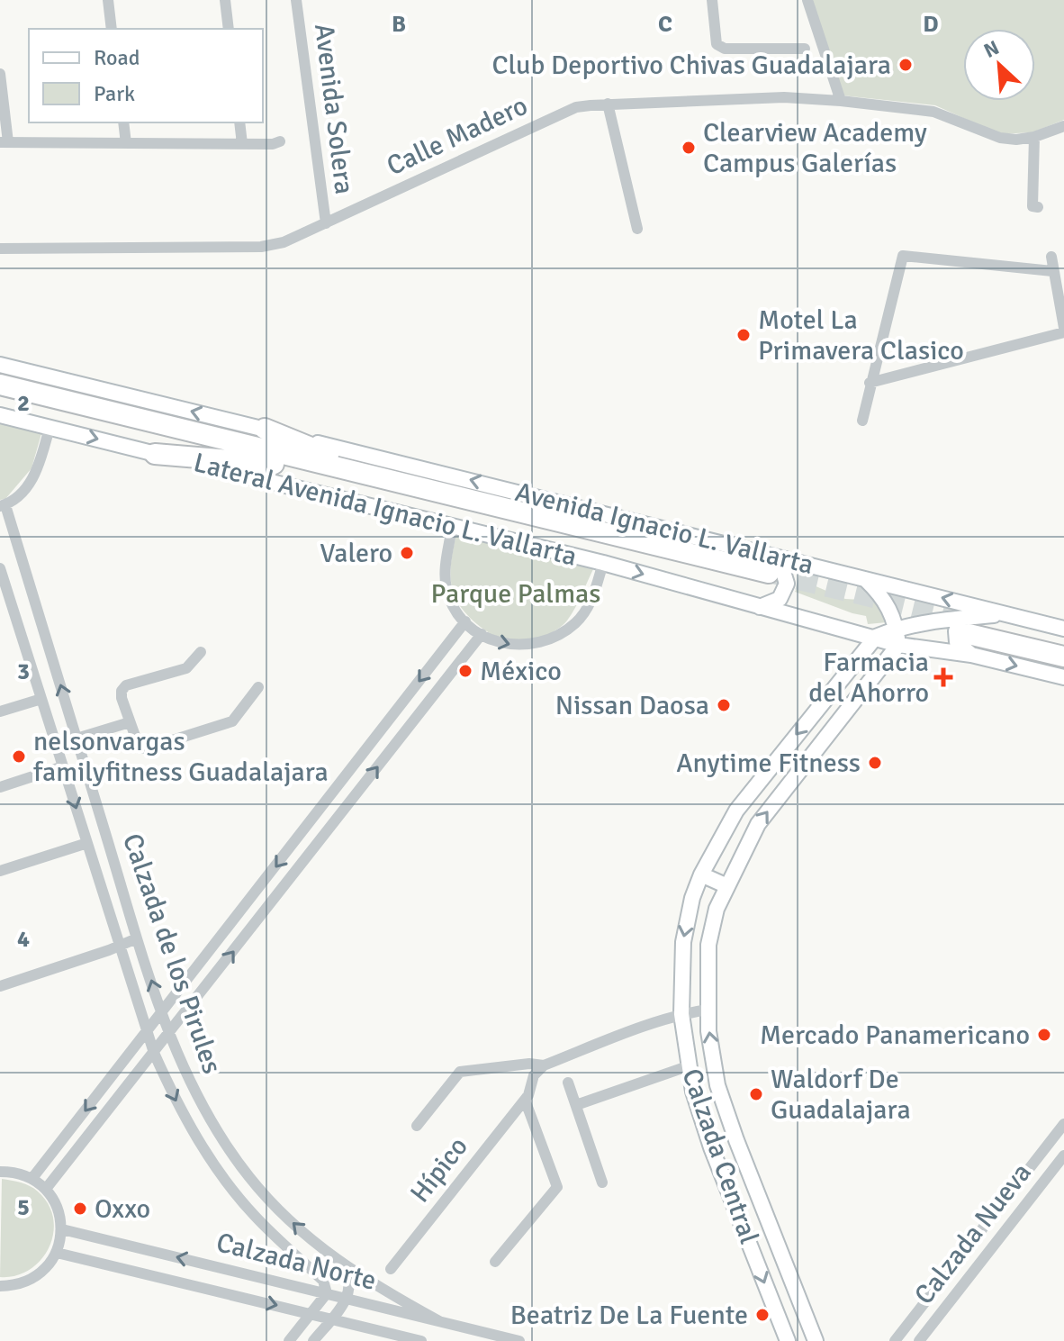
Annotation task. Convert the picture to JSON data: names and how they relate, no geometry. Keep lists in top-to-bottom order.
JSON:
{
  "streets": {
    "highway": ["Avenida Ignacio L. Vallarta"],
    "street": [
      "Avenida Solera",
      "Calle Madero",
      "Lateral Avenida Ignacio L. Vallarta",
      "Calzada de los Pirules",
      "Calzada Central",
      "Hípico",
      "Calzada Nueva",
      "Calzada Norte"
    ]
  },
  "crossings": [
    ["Avenida Solera", "Calle Madero"],
    ["Lateral Avenida Ignacio L. Vallarta", "Avenida Ignacio L. Vallarta"],
    ["Lateral Avenida Ignacio L. Vallarta", "Calzada de los Pirules"],
    ["Lateral Avenida Ignacio L. Vallarta", "Calzada Central"],
    ["Calzada de los Pirules", "Calzada Norte"],
    ["Calzada Central", "Hípico"]
  ],
  "parks": ["Parque Palmas"],
  "places": {
    "other": [
      "Club Deportivo Chivas Guadalajara",
      "Clearview Academy Campus Galerías",
      "Motel La Primavera Clasico",
      "Valero",
      "México",
      "Nissan Daosa",
      "nelsonvargas familyfitness Guadalajara",
      "Anytime Fitness",
      "Mercado Panamericano",
      "Waldorf De Guadalajara",
      "Oxxo",
      "Beatriz De La Fuente"
    ],
    "health": ["Farmacia del Ahorro"]
  },
  "legend": ["Road", "Park"],
  "north": "top left",
  "grid": {
    "columns": ["B", "C", "D"],
    "rows": [
      "2",
      "3",
      "4",
      "5"
    ]
  }
}
